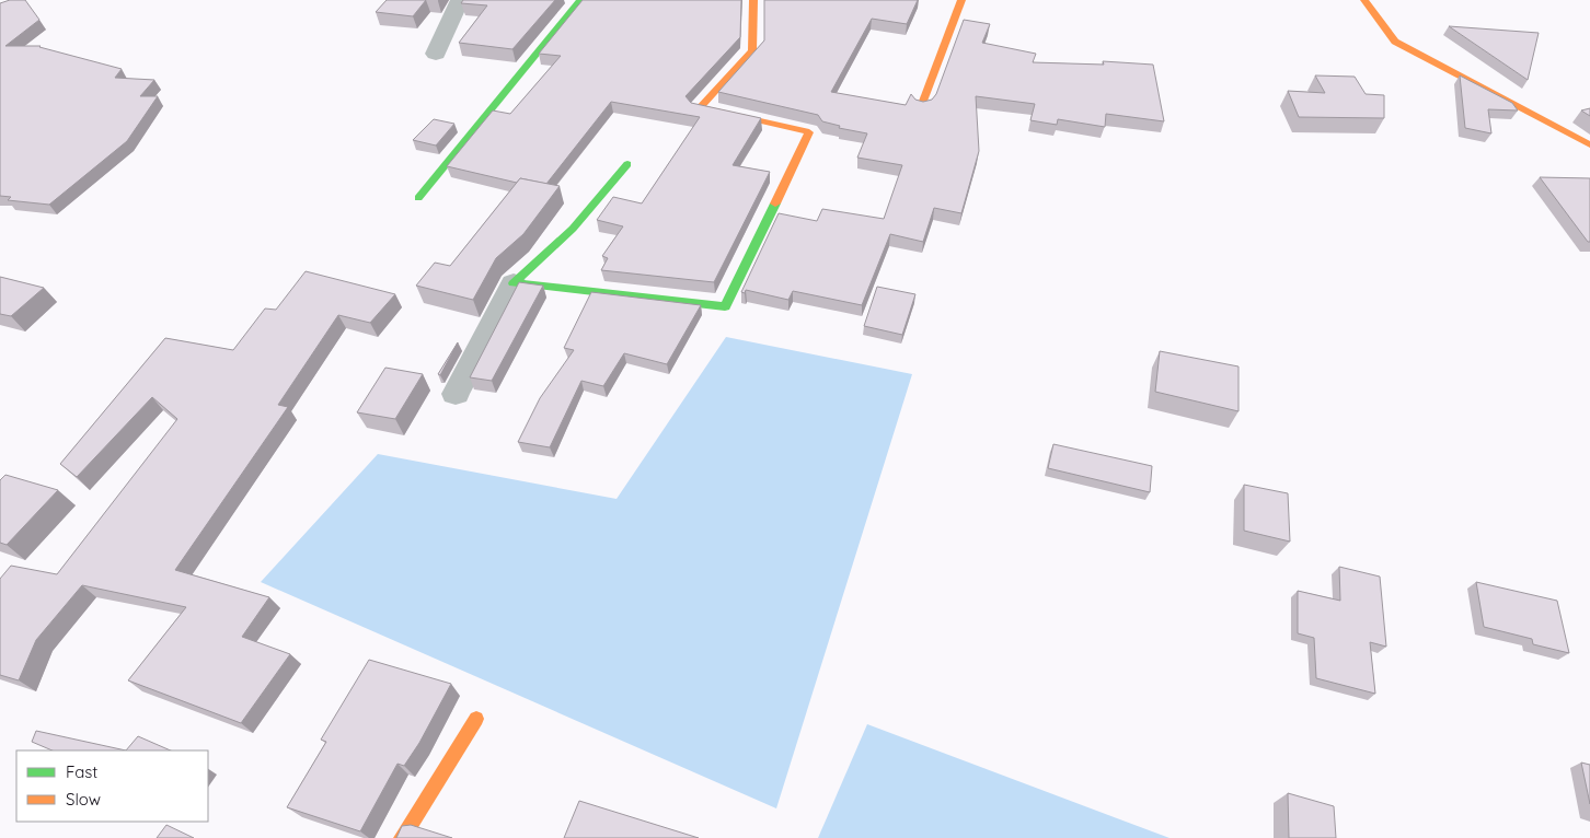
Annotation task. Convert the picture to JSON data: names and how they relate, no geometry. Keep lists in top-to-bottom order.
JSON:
{
  "legend": ["Fast", "Slow"]
}
